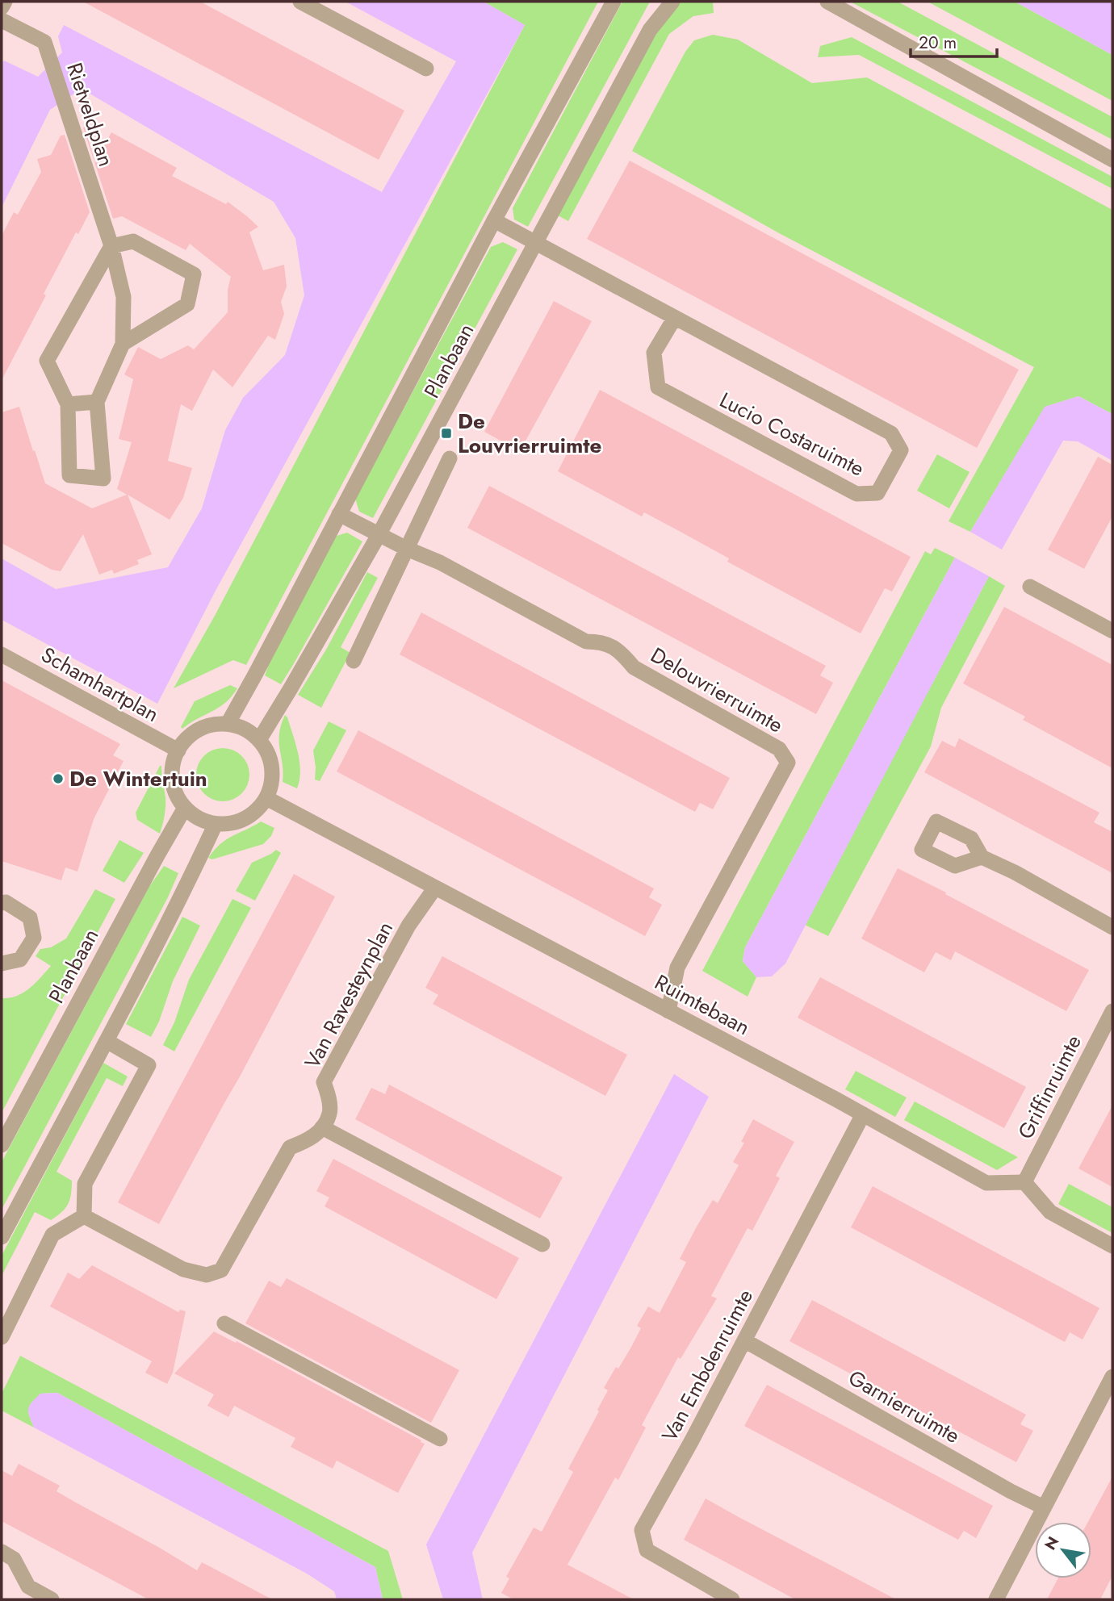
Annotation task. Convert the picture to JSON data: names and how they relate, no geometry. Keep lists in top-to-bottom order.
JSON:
{
  "streets": {
    "street": [
      "Rietveldplan",
      "Planbaan",
      "Lucio Costaruimte",
      "Schamhartplan",
      "Delouvrierruimte",
      "Van Ravesteynplan",
      "Ruimtebaan",
      "Griffinruimte",
      "Van Embdenruimte",
      "Garnierruimte"
    ]
  },
  "crossings": [
    ["Planbaan", "Lucio Costaruimte"],
    ["Planbaan", "Schamhartplan"],
    ["Planbaan", "Delouvrierruimte"],
    ["Planbaan", "Ruimtebaan"],
    ["Schamhartplan", "Ruimtebaan"],
    ["Delouvrierruimte", "Ruimtebaan"],
    ["Van Ravesteynplan", "Ruimtebaan"],
    ["Ruimtebaan", "Griffinruimte"],
    ["Ruimtebaan", "Van Embdenruimte"],
    ["Van Embdenruimte", "Garnierruimte"]
  ],
  "places": {
    "transit": ["De Louvrierruimte"],
    "other": ["De Wintertuin"]
  },
  "scale_bar": "20 m",
  "north": "top left"
}
